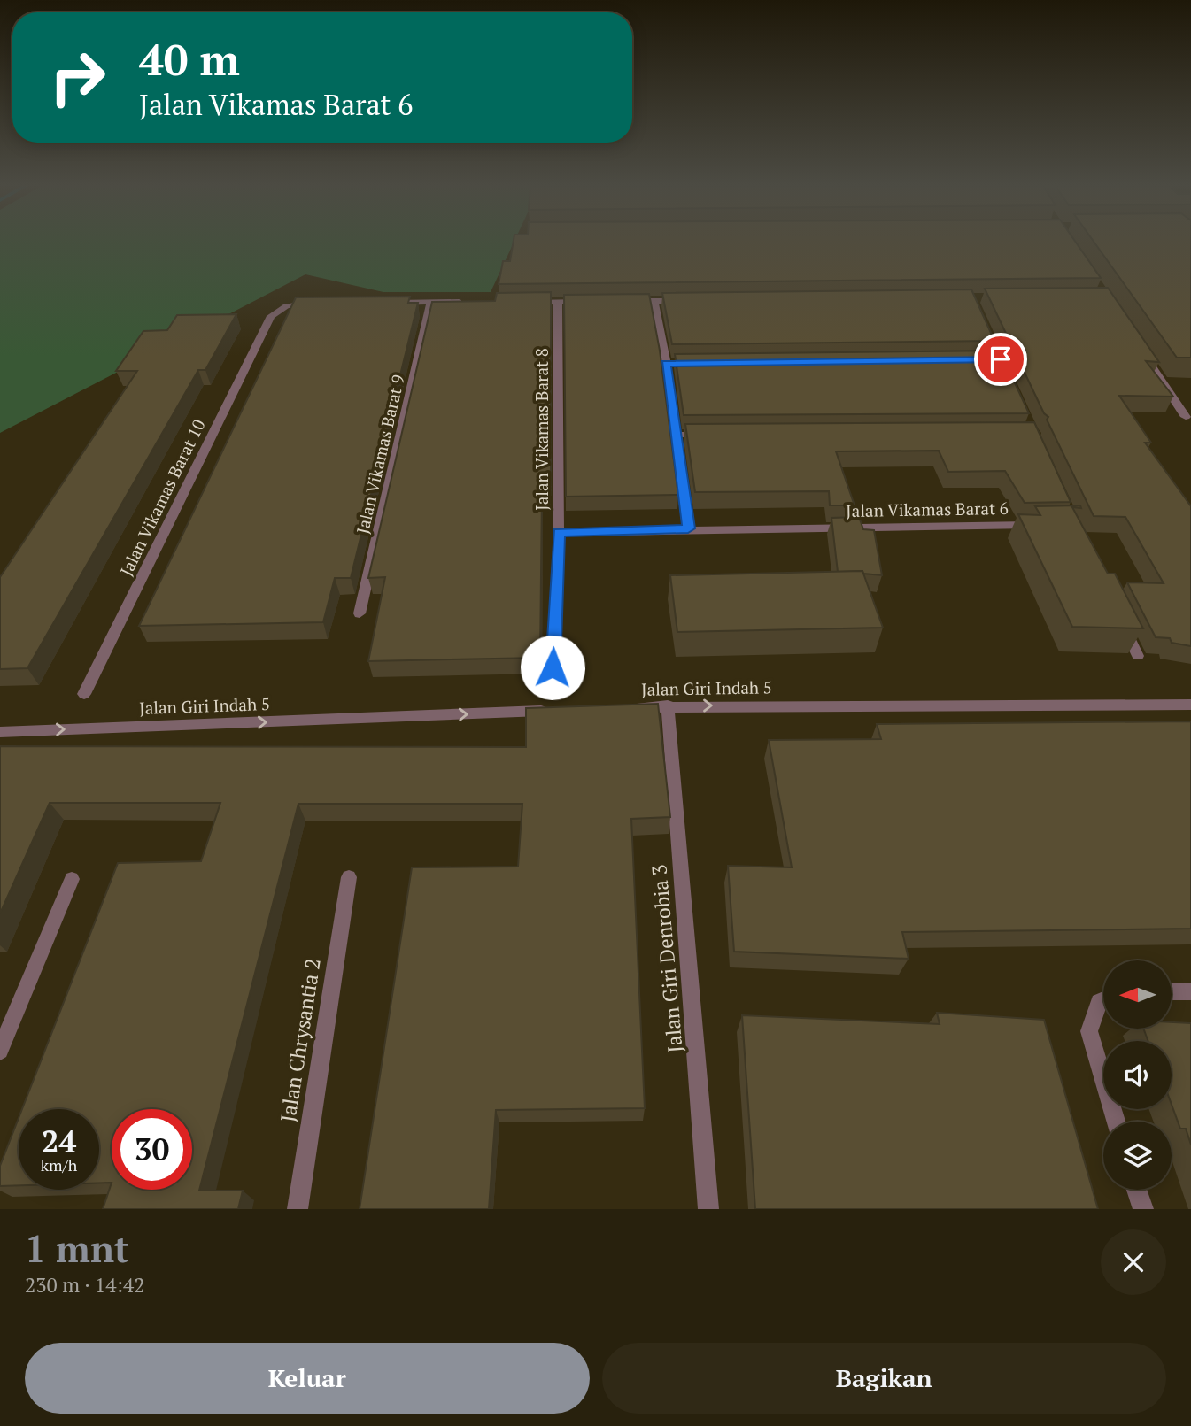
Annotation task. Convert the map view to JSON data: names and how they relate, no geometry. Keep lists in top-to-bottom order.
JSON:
{
  "streets": {
    "street": [
      "Jalan Vikamas Barat 8",
      "Jalan Vikamas Barat 9",
      "Jalan Vikamas Barat 10",
      "Jalan Vikamas Barat 6",
      "Jalan Giri Indah 5",
      "Jalan Giri Denrobia 3",
      "Jalan Chrysantia 2"
    ]
  },
  "crossings": [
    ["Jalan Vikamas Barat 8", "Jalan Vikamas Barat 6"],
    ["Jalan Giri Indah 5", "Jalan Giri Denrobia 3"]
  ],
  "one_way": ["Jalan Giri Indah 5"],
  "north": "left",
  "page": {
    "turn": ["40 m", "Jalan Vikamas Barat 6"],
    "speed": "24 km/h",
    "limit": "30",
    "heading": ["1 mnt", "230 m · 14:42"],
    "buttons": ["Keluar", "Bagikan"]
  }
}
